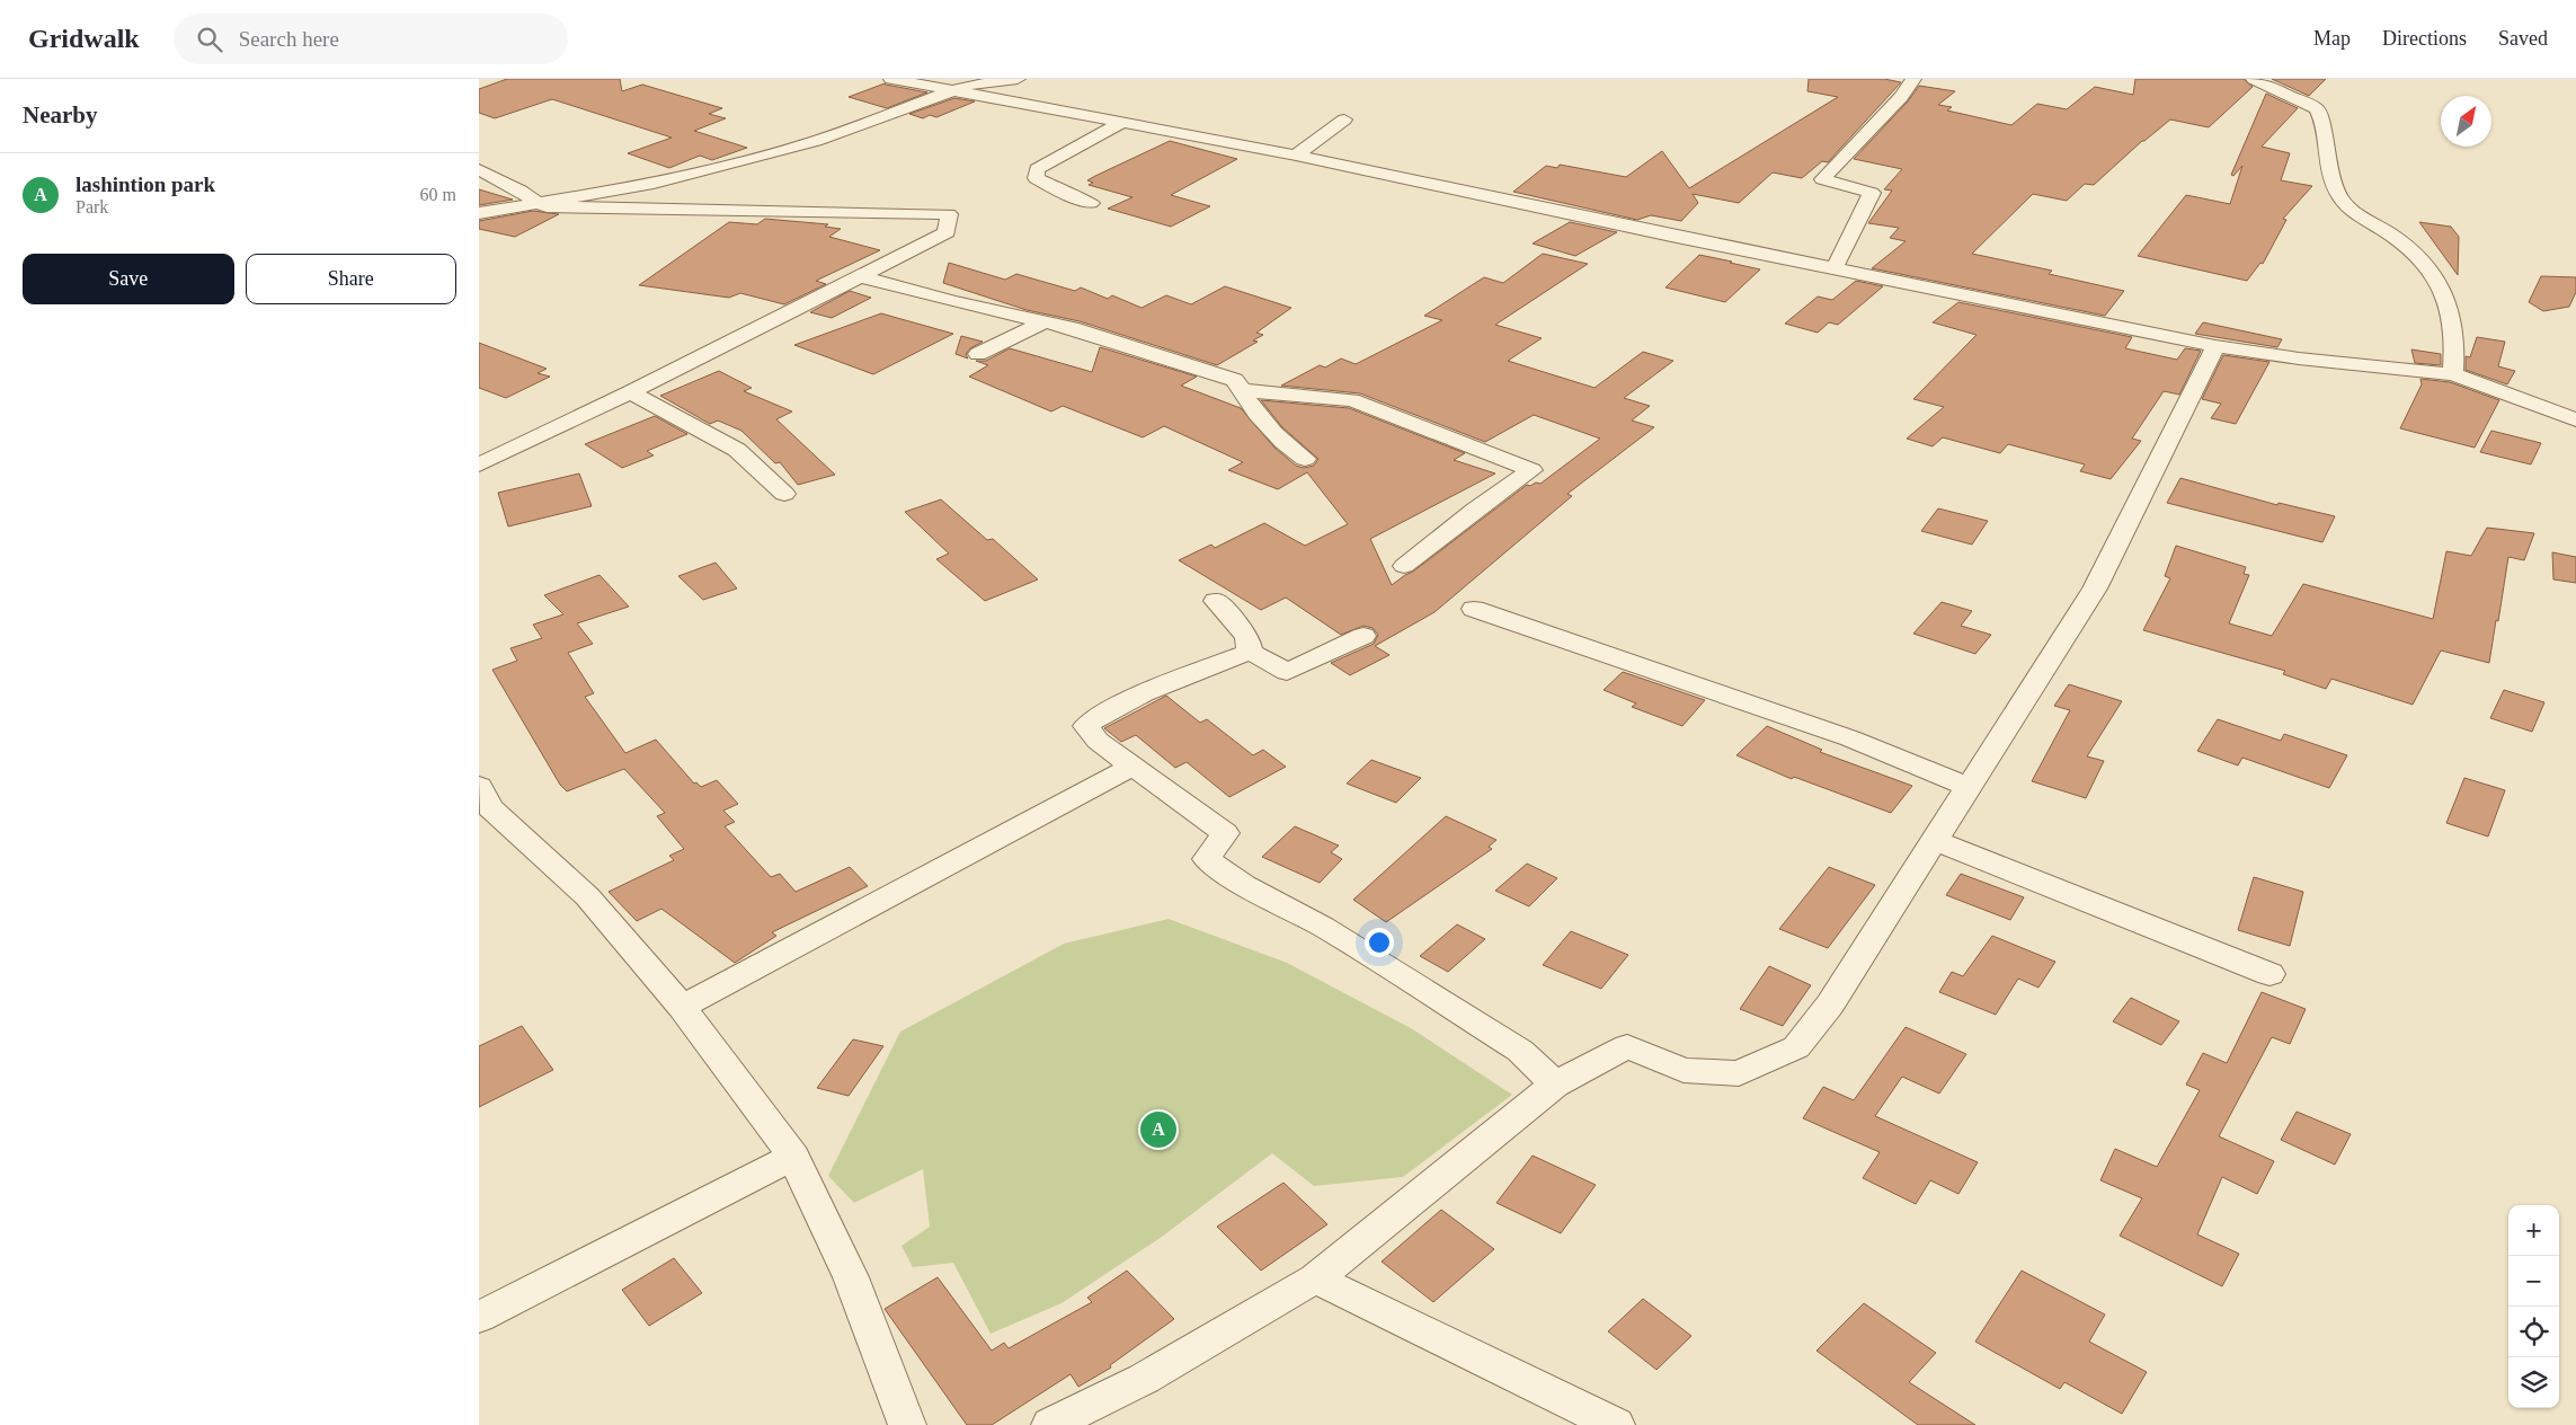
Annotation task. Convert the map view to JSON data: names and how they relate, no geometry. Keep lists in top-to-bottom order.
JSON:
{
  "north": "top right",
  "page": {
    "header": "Gridwalk",
    "search": "Search here",
    "nav": ["Map", "Directions", "Saved"],
    "heading": "Nearby",
    "list": [
      {
        "mark": "A",
        "name": "lashintion park",
        "note": "Park",
        "value": "60 m"
      }
    ],
    "buttons": ["Save", "Share"],
    "pins": "A",
    "map_buttons": ["+", "−"]
  }
}
